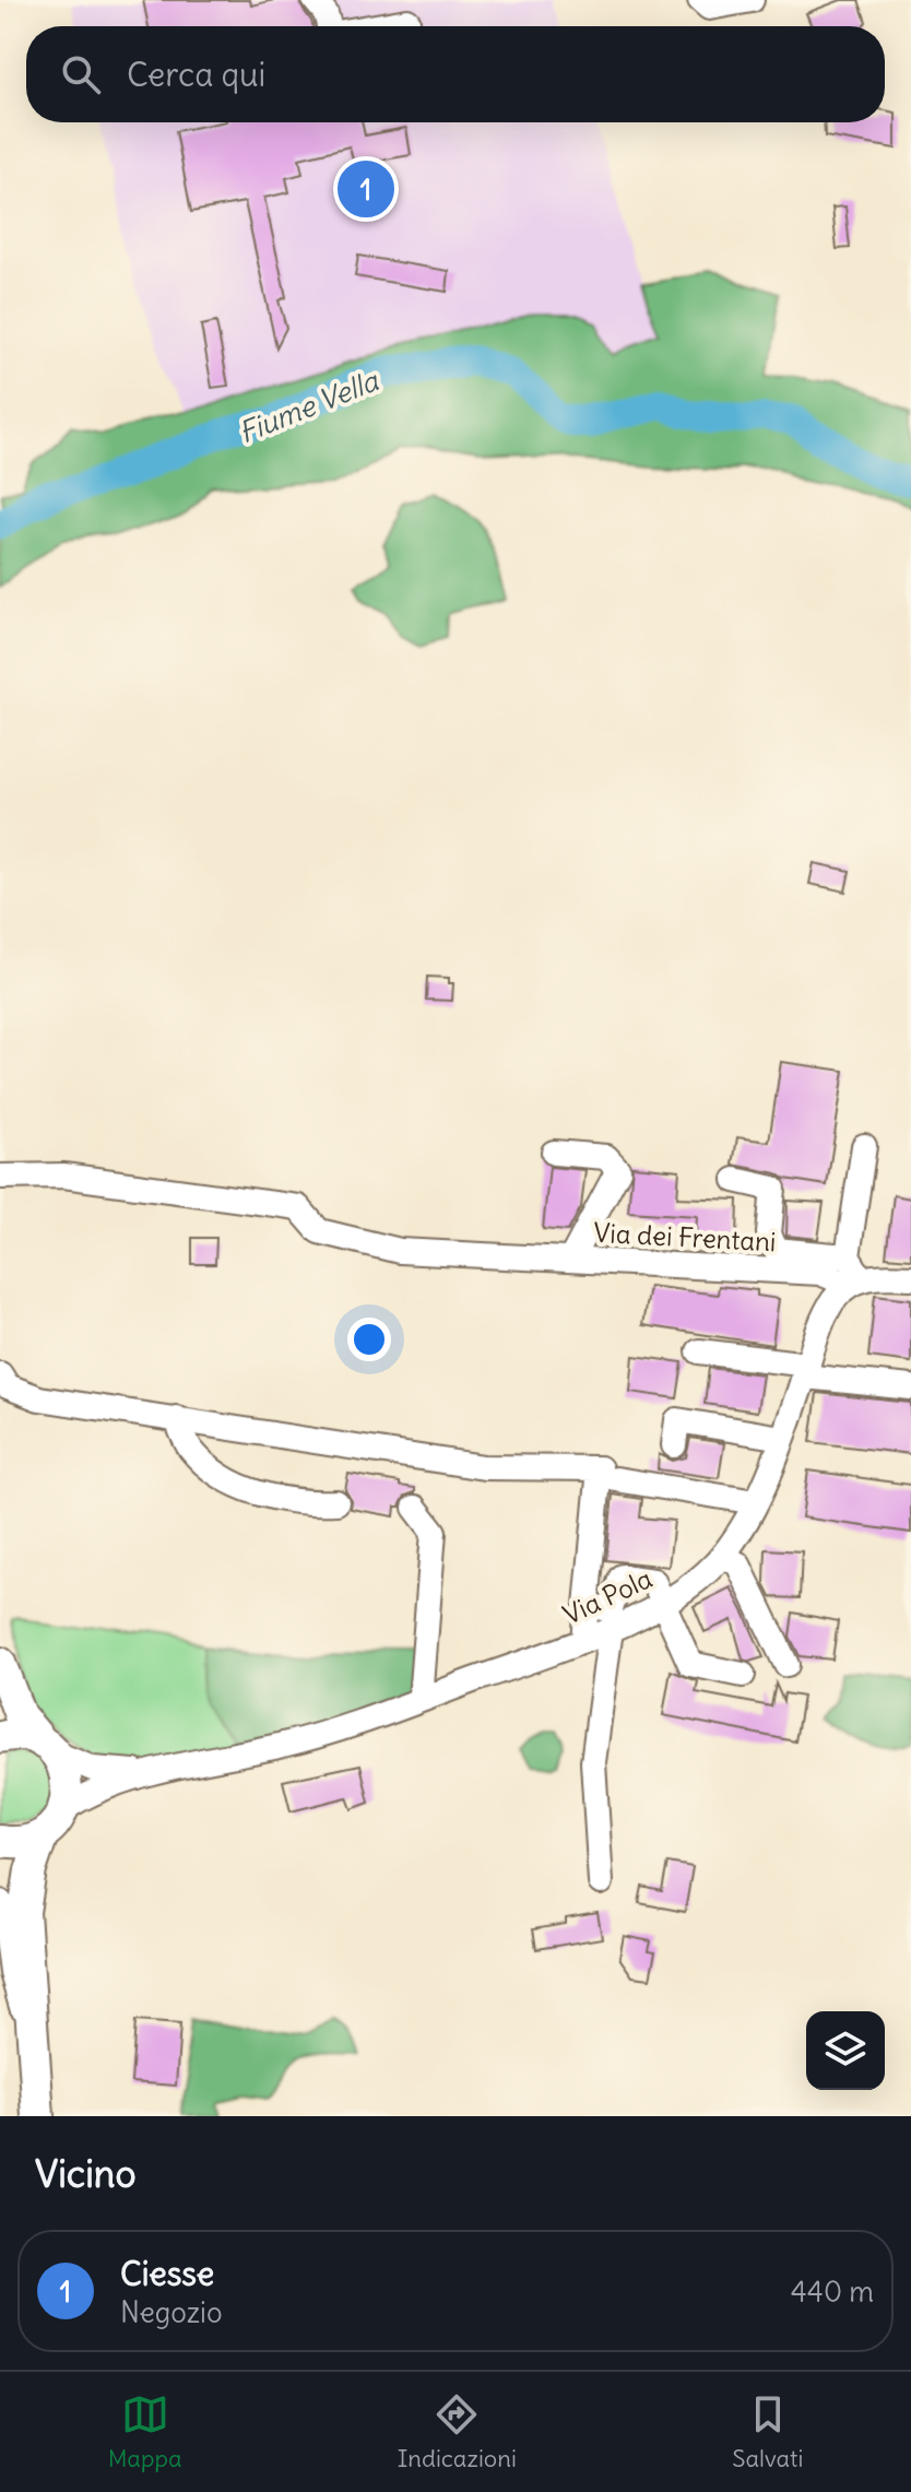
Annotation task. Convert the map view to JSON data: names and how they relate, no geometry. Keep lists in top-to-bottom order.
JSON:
{
  "streets": {
    "street": ["Via dei Frentani", "Via Pola"]
  },
  "crossings": [
    ["Via dei Frentani", "Via Pola"]
  ],
  "water": ["Fiume Vella"],
  "page": {
    "search": "Cerca qui",
    "pins": "1",
    "heading": "Vicino",
    "list": [
      {
        "mark": "1",
        "name": "Ciesse",
        "note": "Negozio",
        "value": "440 m"
      }
    ],
    "nav": ["Mappa", "Indicazioni", "Salvati"]
  }
}
